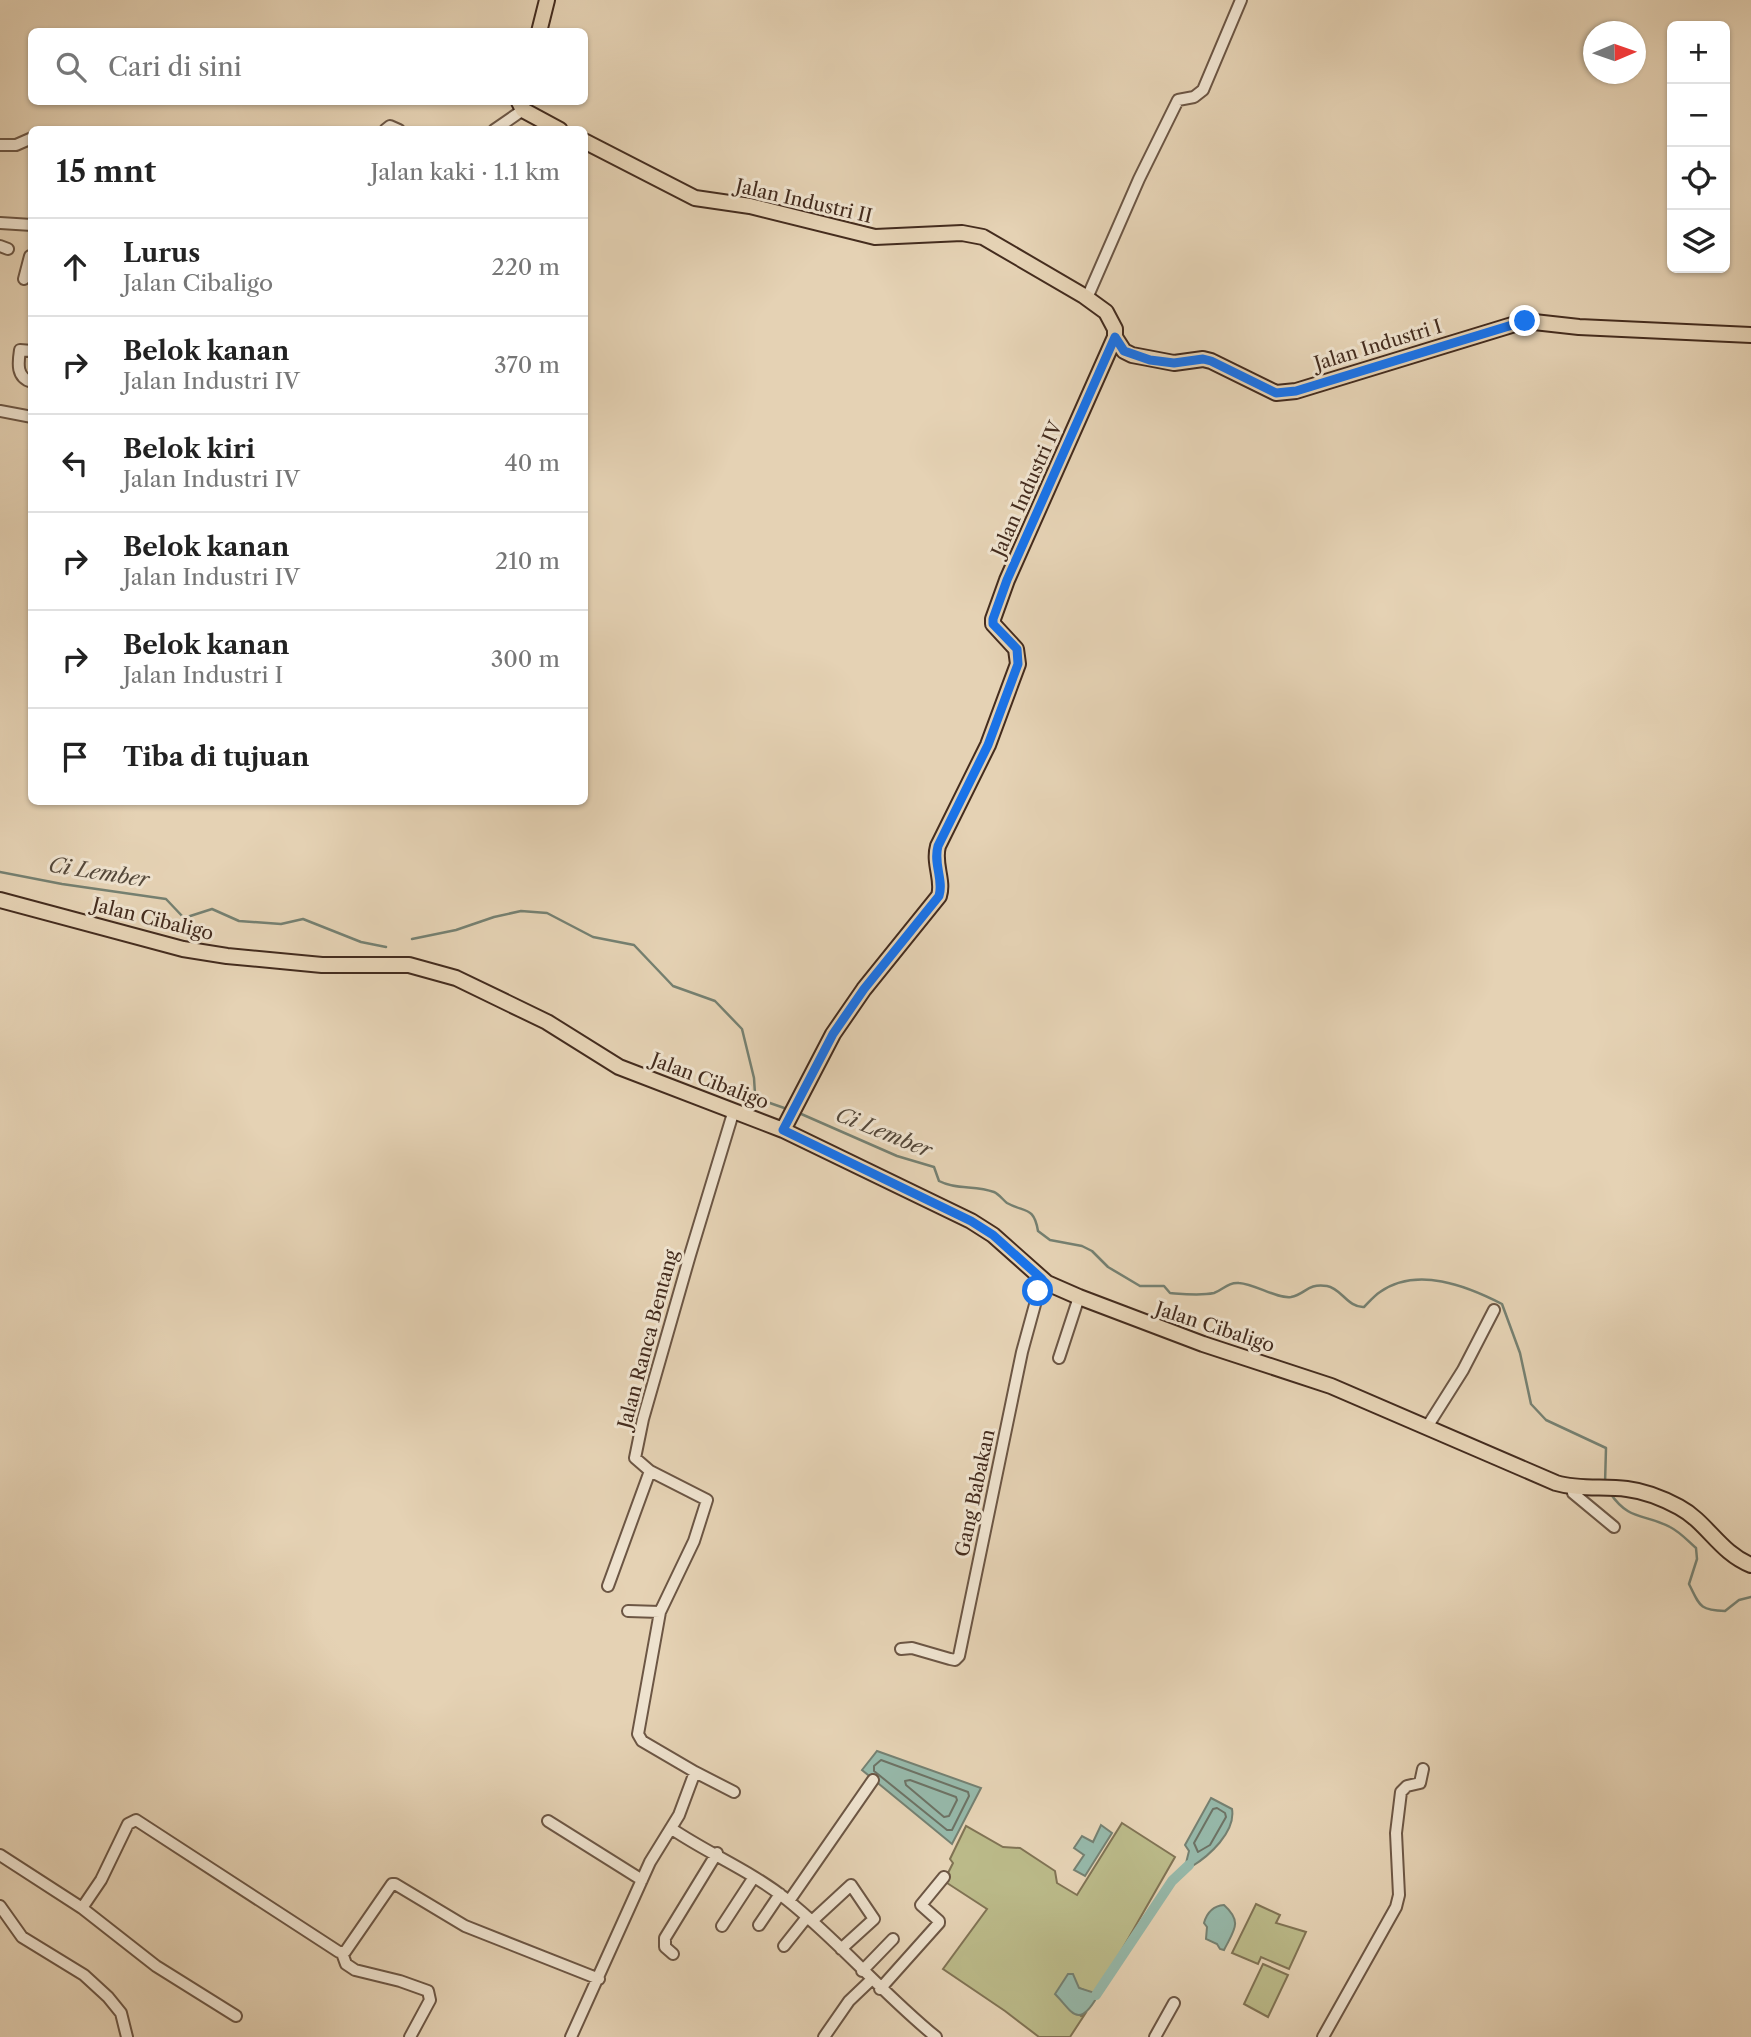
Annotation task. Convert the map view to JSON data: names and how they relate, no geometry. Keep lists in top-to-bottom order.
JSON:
{
  "streets": {
    "main road": [
      "Jalan Industri II",
      "Jalan Industri I",
      "Jalan Industri IV",
      "Jalan Cibaligo"
    ],
    "street": ["Jalan Ranca Bentang", "Gang Babakan"]
  },
  "crossings": [
    ["Jalan Industri II", "Jalan Industri I"],
    ["Jalan Industri II", "Jalan Industri IV"],
    ["Jalan Industri I", "Jalan Industri IV"],
    ["Jalan Industri IV", "Jalan Cibaligo"],
    ["Jalan Cibaligo", "Jalan Ranca Bentang"],
    ["Jalan Cibaligo", "Gang Babakan"]
  ],
  "water": ["Ci Lember"],
  "north": "right",
  "page": {
    "map_buttons": ["+", "−"],
    "search": "Cari di sini",
    "heading": ["15 mnt", "Jalan kaki · 1.1 km"],
    "list": [
      ["Lurus", "Jalan Cibaligo", "220 m"],
      ["Belok kanan", "Jalan Industri IV", "370 m"],
      ["Belok kiri", "Jalan Industri IV", "40 m"],
      ["Belok kanan", "Jalan Industri IV", "210 m"],
      ["Belok kanan", "Jalan Industri I", "300 m"],
      "Tiba di tujuan"
    ]
  }
}
